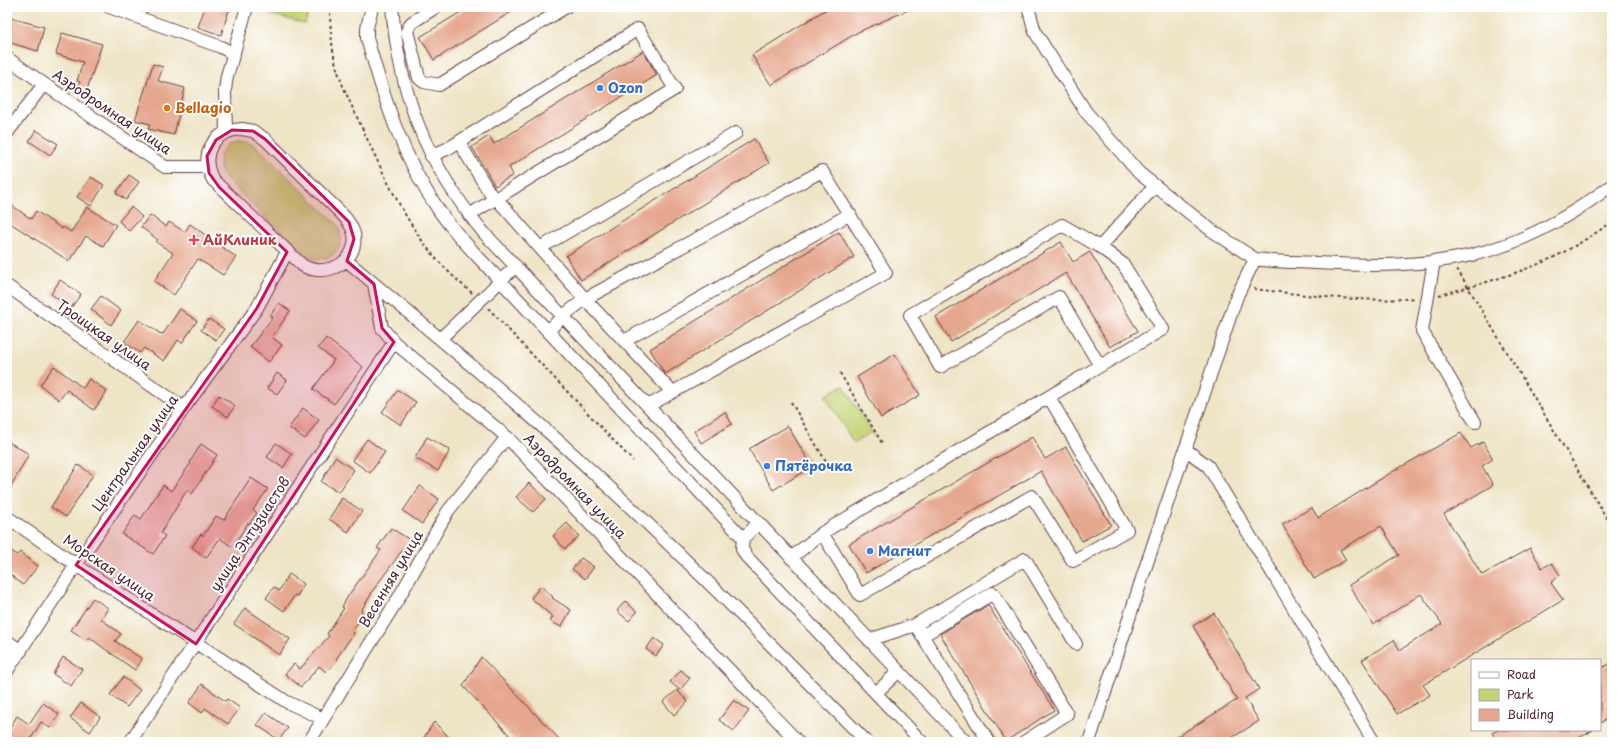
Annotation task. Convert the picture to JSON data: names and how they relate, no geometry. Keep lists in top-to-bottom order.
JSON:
{
  "streets": {
    "street": [
      "Аэродромная улица",
      "Троицкая улица",
      "Центральная улица",
      "улица Энтузиастов",
      "Морская улица",
      "Весенняя улица"
    ]
  },
  "crossings": [
    ["Аэродромная улица", "улица Энтузиастов"],
    ["Аэродромная улица", "Весенняя улица"],
    ["Троицкая улица", "Центральная улица"],
    ["Центральная улица", "Морская улица"],
    ["улица Энтузиастов", "Морская улица"],
    ["Морская улица", "Весенняя улица"]
  ],
  "places": {
    "other": [
      "Ozon",
      "Bellagio",
      "Пятёрочка",
      "Магнит"
    ],
    "health": ["АйКлиник"]
  },
  "legend": ["Road", "Park", "Building"]
}
